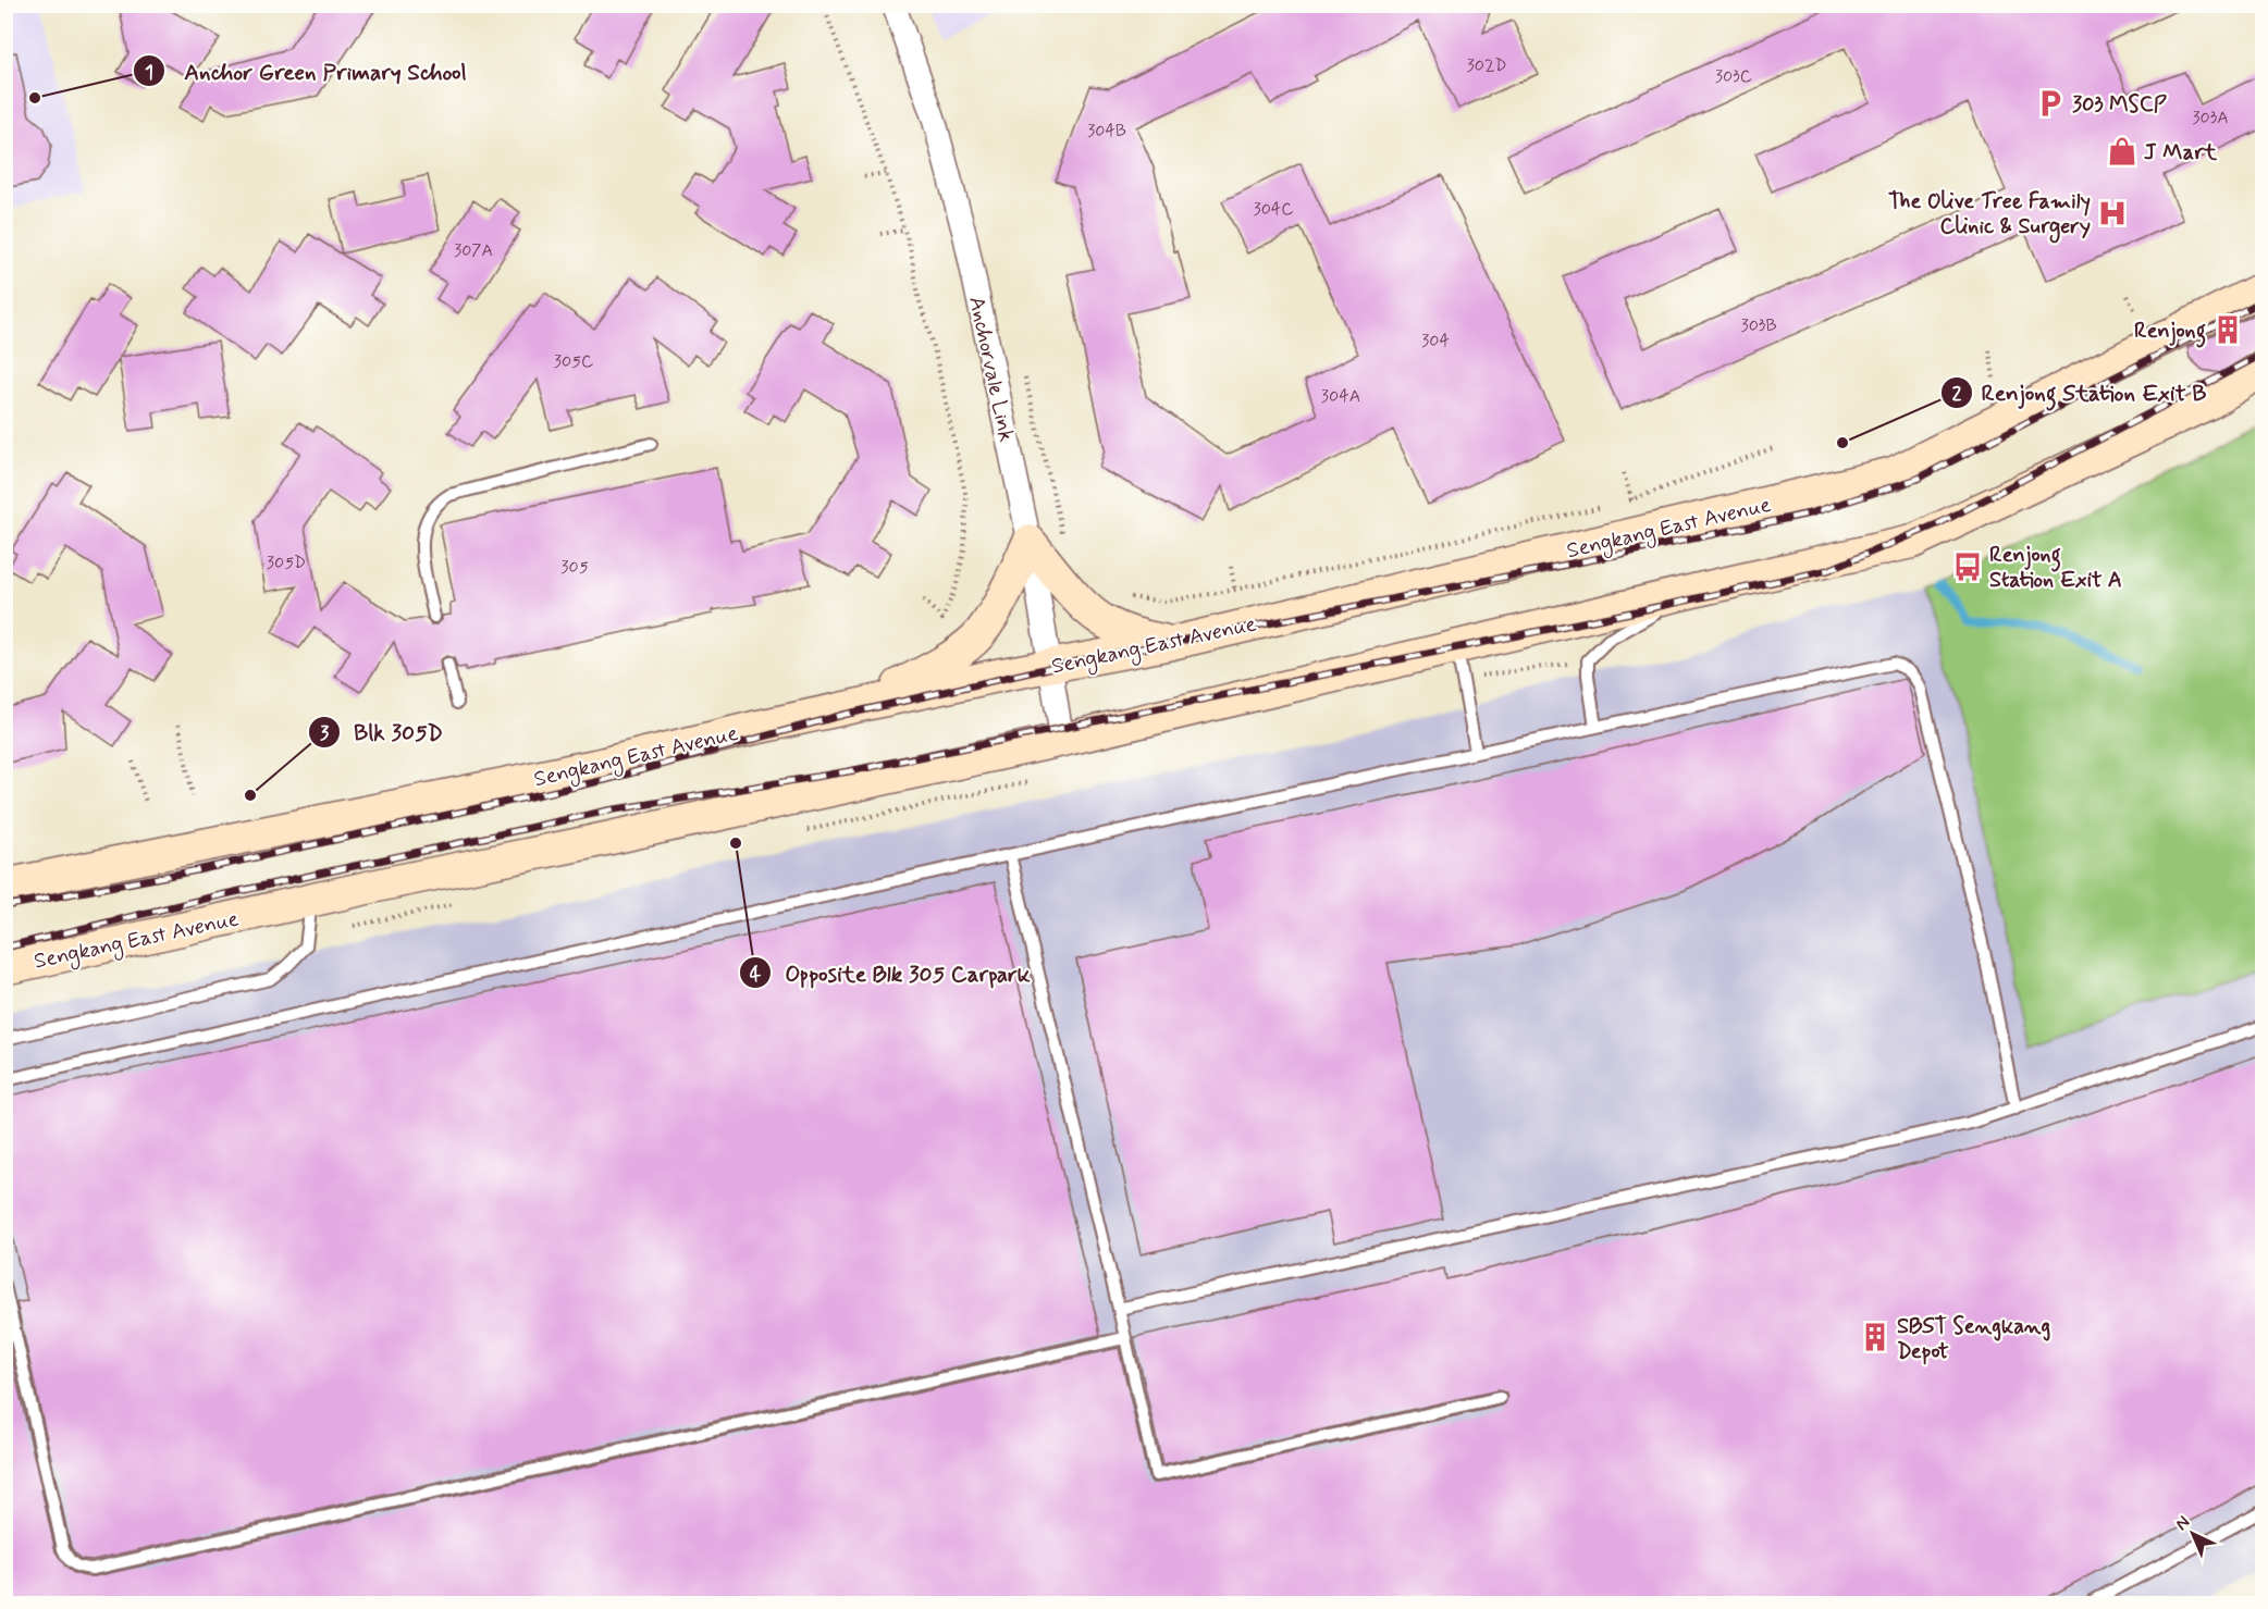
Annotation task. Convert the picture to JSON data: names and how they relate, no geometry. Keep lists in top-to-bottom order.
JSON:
{
  "streets": {
    "main road": ["Sengkang East Avenue"],
    "street": ["Anchorvale Link"]
  },
  "crossings": [
    ["Anchorvale Link", "Sengkang East Avenue"]
  ],
  "places": {
    "other": [
      "Anchor Green Primary School",
      "Renjong Station Exit B",
      "Blk 305D",
      "Opposite Blk 305 Carpark"
    ],
    "parking": ["303 MSCP"],
    "shop": ["J Mart"],
    "hospital": ["The Olive Tree Family Clinic & Surgery"],
    "building": ["Renjong", "SBST Sengkang Depot"],
    "bus stop": ["Renjong Station Exit A"]
  },
  "house_numbers": [
    "302D",
    "303C",
    "303A",
    "304B",
    "304C",
    "307A",
    "303B",
    "304",
    "305C",
    "304A",
    "305D",
    "305"
  ],
  "north": "top left"
}
